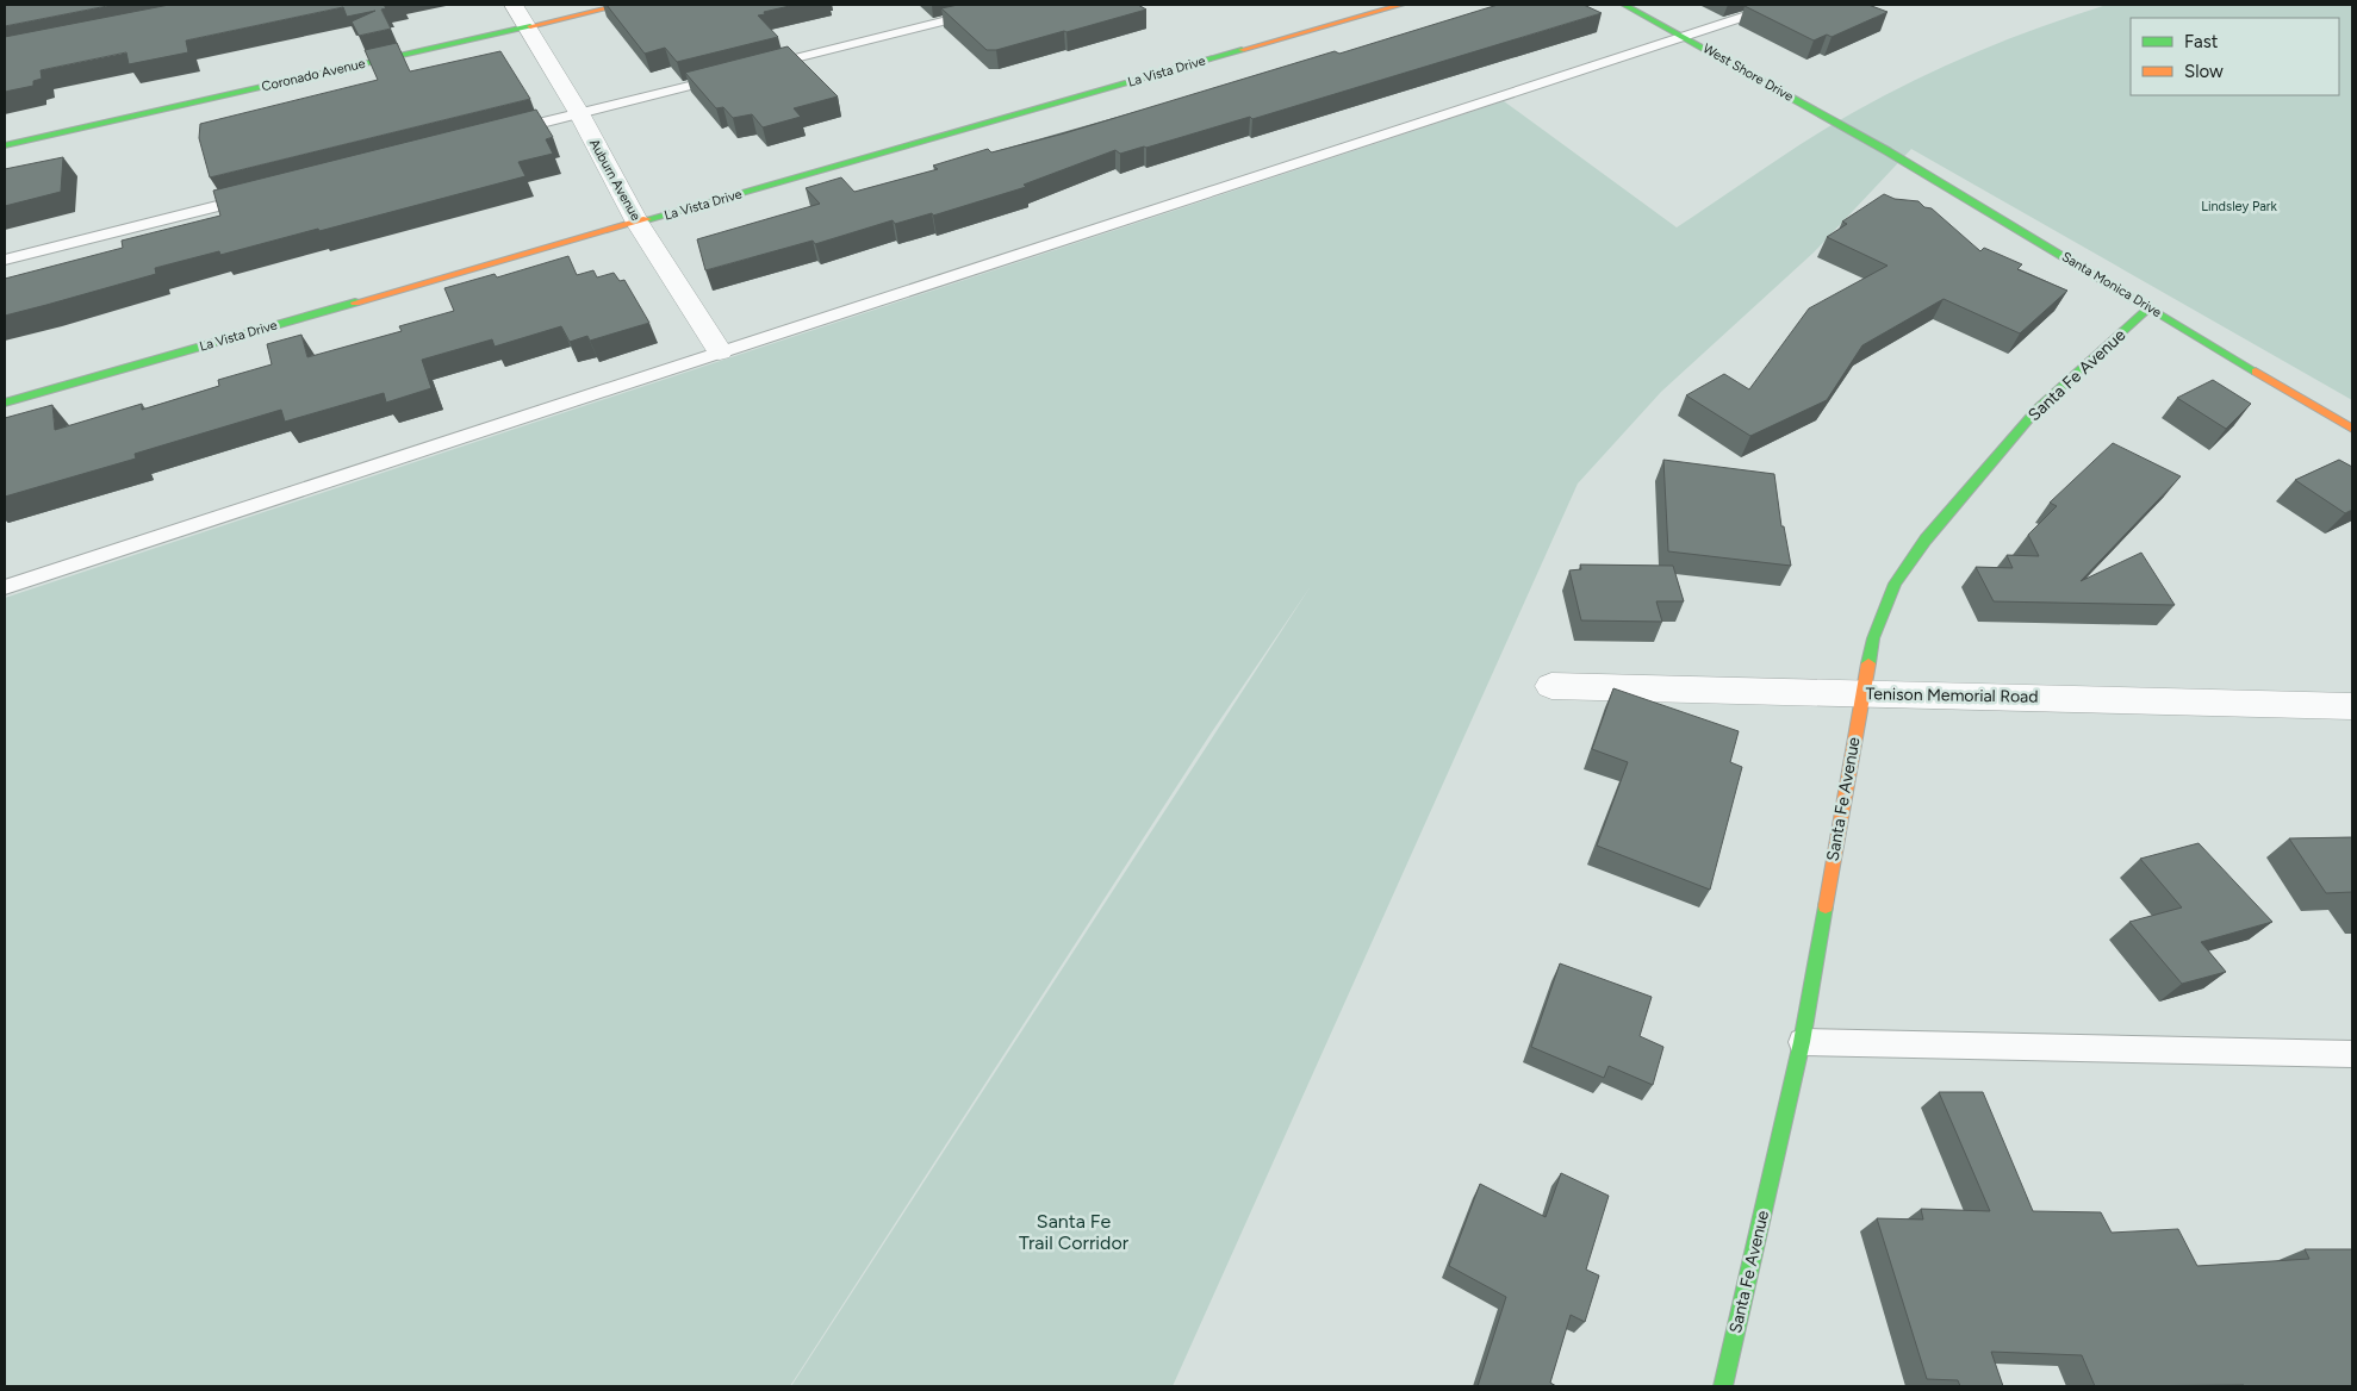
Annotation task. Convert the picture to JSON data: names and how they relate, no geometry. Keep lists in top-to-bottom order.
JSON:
{
  "streets": {
    "street": [
      "La Vista Drive",
      "West Shore Drive",
      "Coronado Avenue",
      "Auburn Avenue",
      "Santa Monica Drive",
      "Santa Fe Avenue",
      "Tenison Memorial Road"
    ]
  },
  "crossings": [
    ["La Vista Drive", "Auburn Avenue"],
    ["West Shore Drive", "Santa Monica Drive"],
    ["Coronado Avenue", "Auburn Avenue"],
    ["Santa Monica Drive", "Santa Fe Avenue"],
    ["Santa Fe Avenue", "Tenison Memorial Road"]
  ],
  "parks": ["Lindsley Park", "Santa Fe Trail Corridor"],
  "legend": ["Fast", "Slow"]
}
